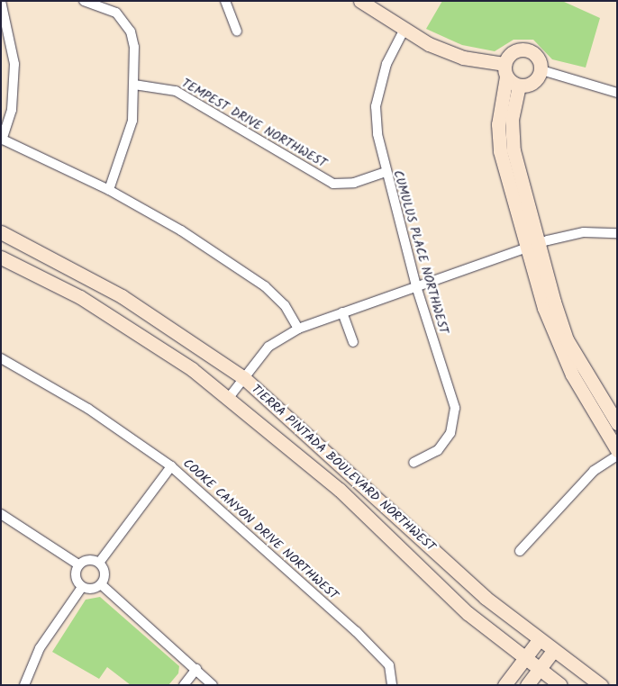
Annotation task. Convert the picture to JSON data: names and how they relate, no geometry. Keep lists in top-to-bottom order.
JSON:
{
  "streets": {
    "main road": ["TIERRA PINTADA BOULEVARD NORTHWEST"],
    "street": ["TEMPEST DRIVE NORTHWEST", "CUMULUS PLACE NORTHWEST", "COOKE CANYON DRIVE NORTHWEST"]
  },
  "crossings": [
    ["TEMPEST DRIVE NORTHWEST", "CUMULUS PLACE NORTHWEST"]
  ]
}
